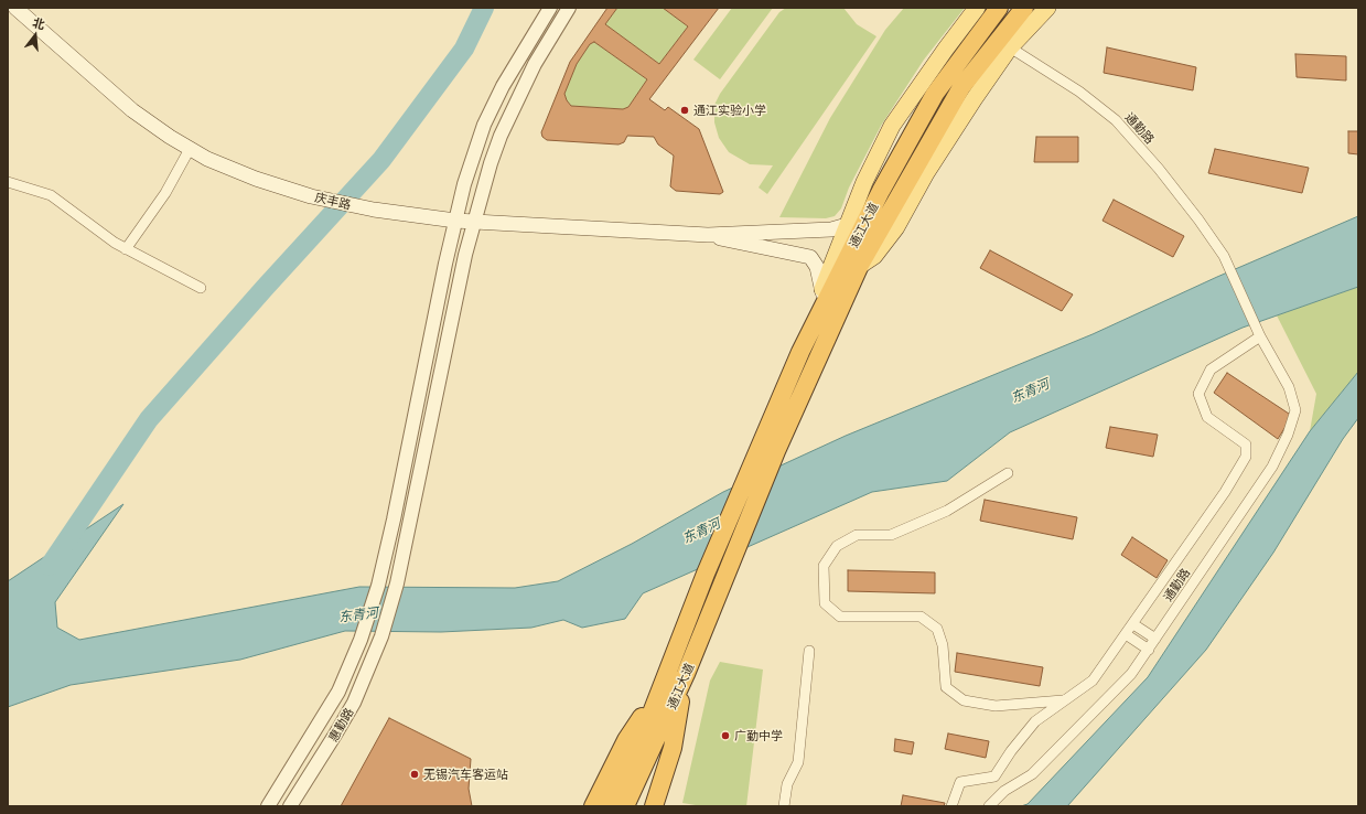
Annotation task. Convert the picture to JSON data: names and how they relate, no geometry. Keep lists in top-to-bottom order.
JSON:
{
  "streets": {
    "highway": ["通江大道"],
    "main road": ["庆丰路"],
    "street": ["通勤路", "惠勤路"]
  },
  "crossings": [
    ["庆丰路", "惠勤路"]
  ],
  "water": ["东青河"],
  "places": ["通江实验小学", "广勤中学", "无锡汽车客运站"],
  "north": "top"
}
